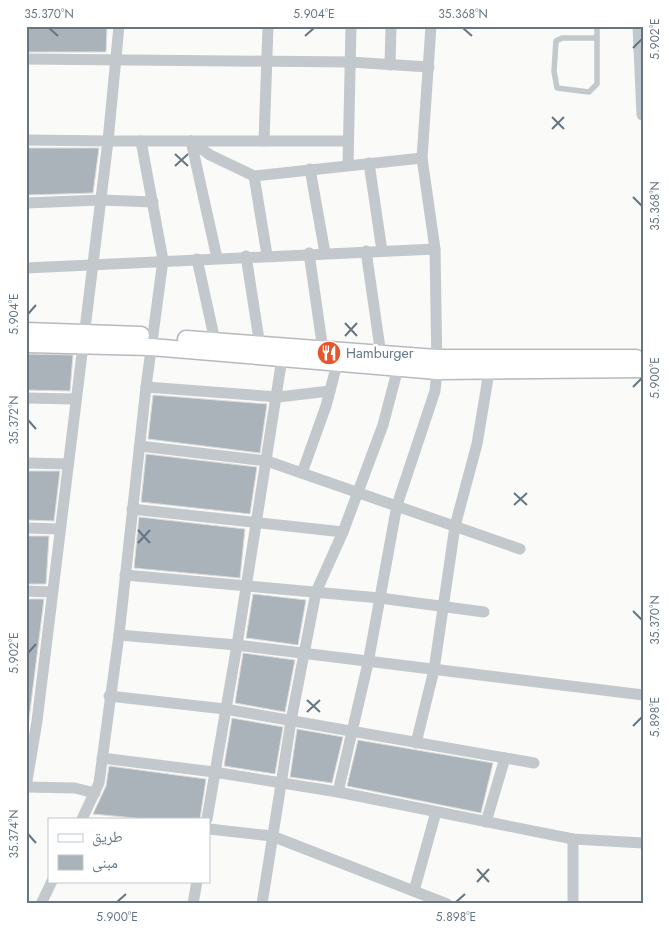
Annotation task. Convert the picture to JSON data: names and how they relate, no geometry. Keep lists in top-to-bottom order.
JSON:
{
  "places": {
    "restaurant": ["Hamburger"]
  },
  "legend": ["طريق", "مبنى"],
  "coordinates": [
    "35.370°N",
    "5.904°E",
    "35.368°N",
    "5.902°E",
    "5.900°E",
    "35.372°N",
    "5.898°E",
    "35.374°N"
  ]
}
